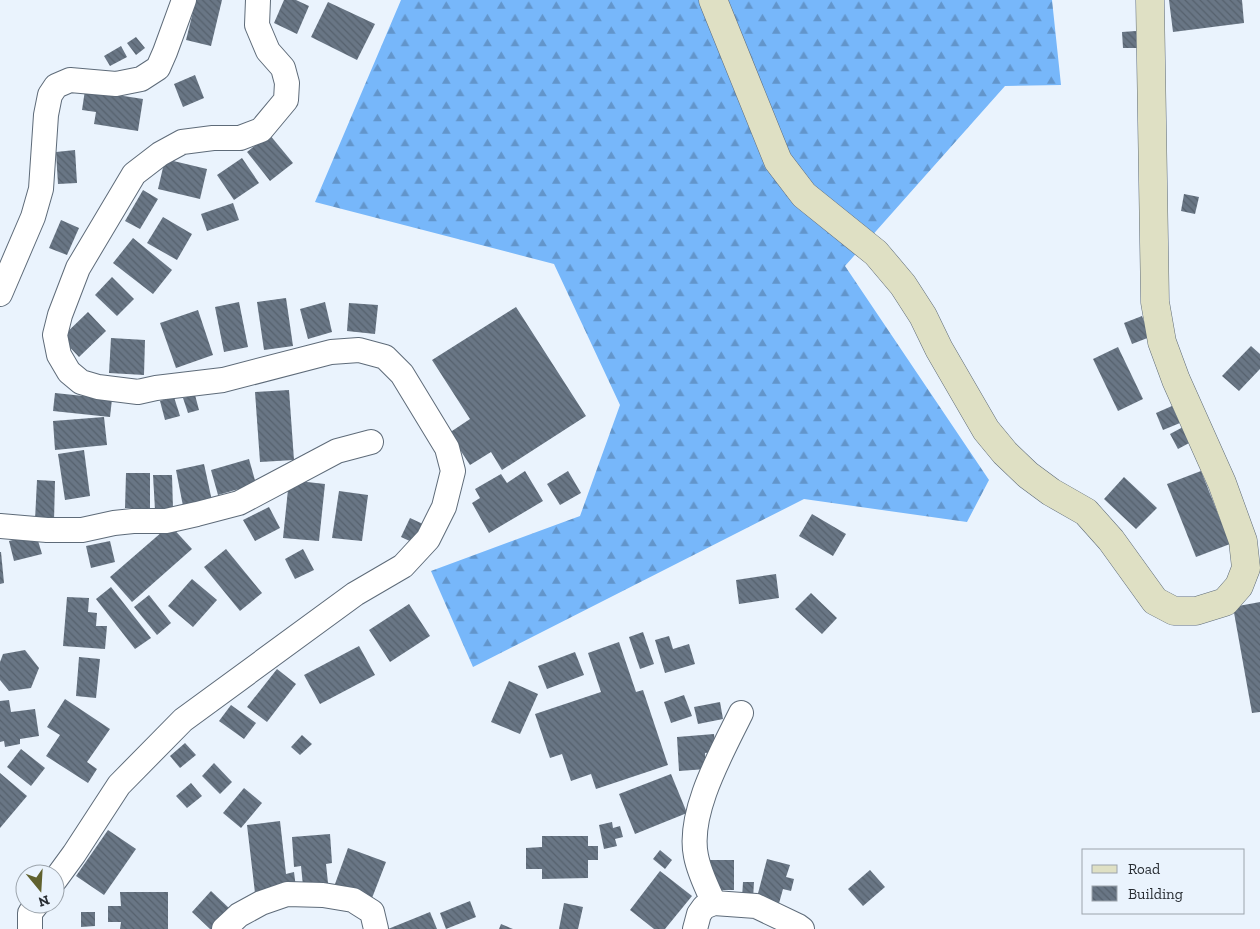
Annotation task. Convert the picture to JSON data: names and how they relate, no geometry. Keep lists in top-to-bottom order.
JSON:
{
  "legend": ["Road", "Building"],
  "north": "bottom"
}
